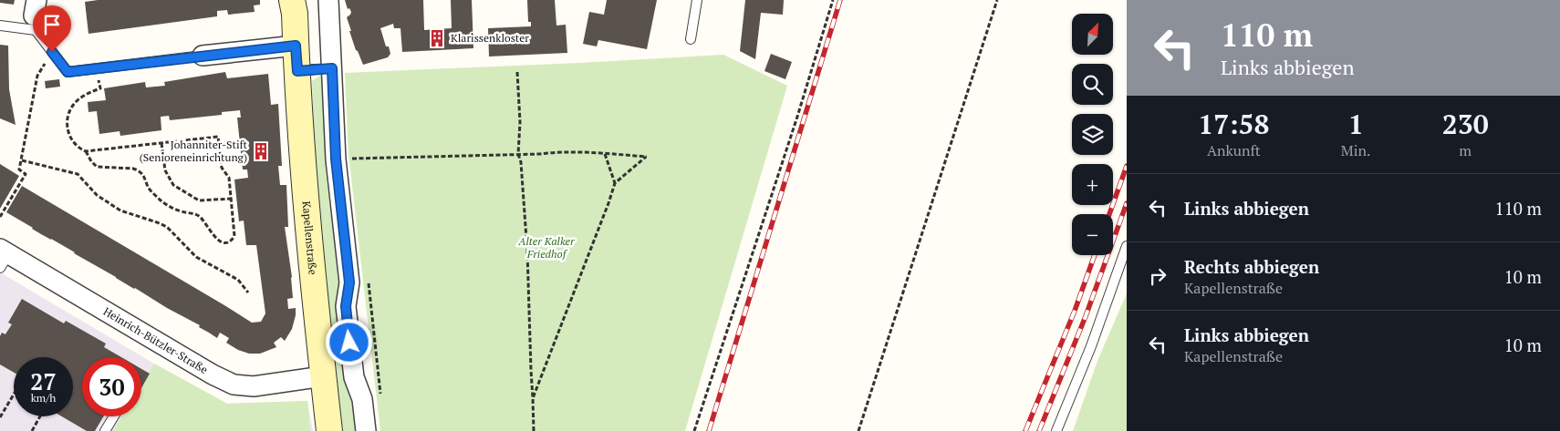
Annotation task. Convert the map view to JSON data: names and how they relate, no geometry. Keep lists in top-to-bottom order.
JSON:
{
  "streets": {
    "main road": ["Kapellenstraße"],
    "street": ["Heinrich-Bützler-Straße"]
  },
  "crossings": [
    ["Kapellenstraße", "Heinrich-Bützler-Straße"]
  ],
  "parks": ["Alter Kalker Friedhof"],
  "places": {
    "building": ["Klarissenkloster", "Johanniter-Stift (Senioreneinrichtung)"]
  },
  "north": "top right",
  "page": {
    "turn": ["110 m", "Links abbiegen"],
    "map_buttons": ["+", "−"],
    "eta": [
      "17:58",
      "Ankunft",
      "1",
      "Min.",
      "230",
      "m"
    ],
    "list": [
      {
        "name": "Links abbiegen",
        "value": "110 m"
      },
      {
        "name": "Rechts abbiegen",
        "note": "Kapellenstraße",
        "value": "10 m"
      },
      {
        "name": "Links abbiegen",
        "note": "Kapellenstraße",
        "value": "10 m"
      }
    ],
    "speed": "27 km/h",
    "limit": "30"
  }
}
